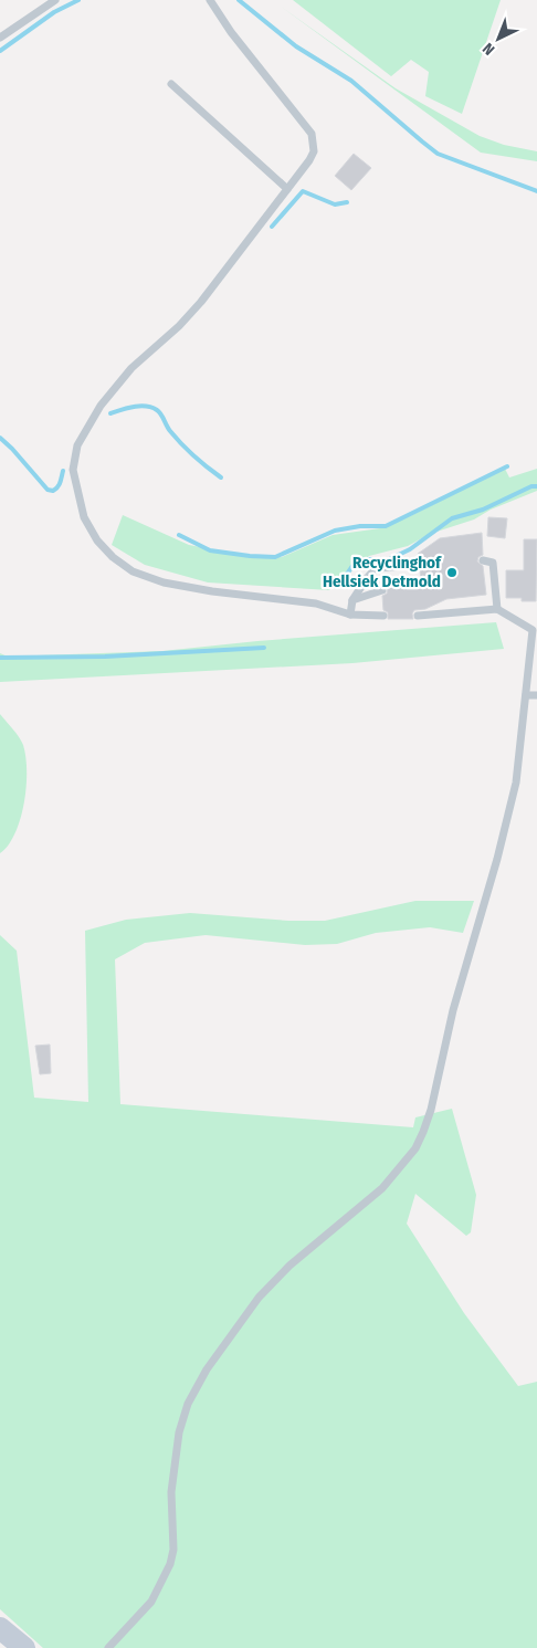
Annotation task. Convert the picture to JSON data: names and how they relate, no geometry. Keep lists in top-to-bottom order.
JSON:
{
  "places": ["Recyclinghof Hellsiek Detmold"],
  "north": "bottom left"
}
